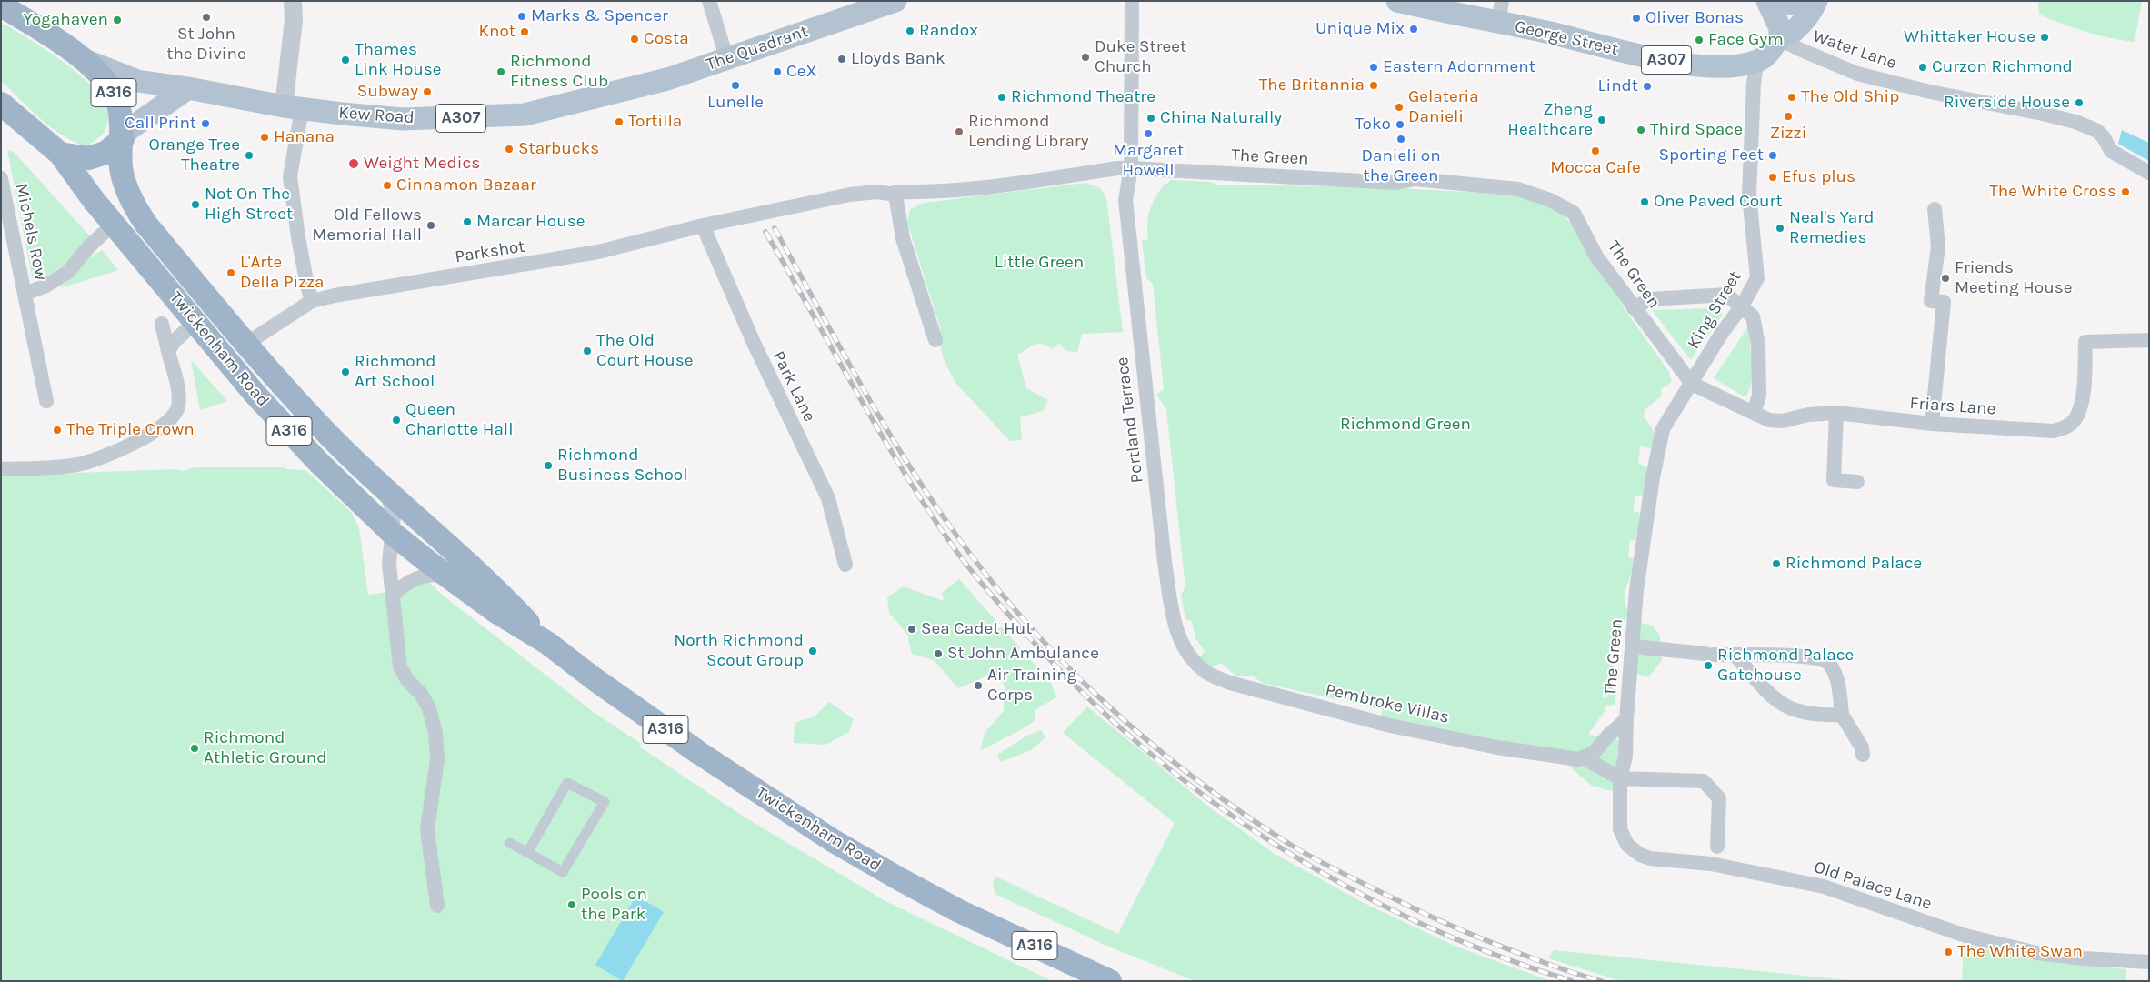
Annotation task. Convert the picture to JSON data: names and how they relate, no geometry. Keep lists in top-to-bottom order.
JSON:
{
  "streets": {
    "highway": ["A316", "Twickenham Road"],
    "main road": [
      "George Street",
      "The Quadrant",
      "A307",
      "Kew Road"
    ],
    "street": [
      "Water Lane",
      "The Green",
      "Michels Row",
      "Parkshot",
      "King Street",
      "Park Lane",
      "Friars Lane",
      "Portland Terrace",
      "Pembroke Villas",
      "Old Palace Lane"
    ]
  },
  "crossings": [
    ["George Street", "King Street"],
    ["The Quadrant", "Kew Road"],
    ["A307", "A316"],
    ["A307", "Kew Road"],
    ["A316", "Twickenham Road"],
    ["The Green", "King Street"],
    ["The Green", "Friars Lane"],
    ["The Green", "Portland Terrace"],
    ["The Green", "Pembroke Villas"],
    ["The Green", "Old Palace Lane"],
    ["Michels Row", "Twickenham Road"],
    ["Parkshot", "Twickenham Road"],
    ["Parkshot", "Park Lane"],
    ["King Street", "Friars Lane"],
    ["Portland Terrace", "Pembroke Villas"]
  ],
  "parks": ["Little Green", "Richmond Green"],
  "places": [
    "Marks & Spencer",
    "St John the Divine",
    "Oliver Bonas",
    "Yogahaven",
    "Unique Mix",
    "Randox",
    "Knot",
    "Whittaker House",
    "Costa",
    "Face Gym",
    "Duke Street Church",
    "Lloyds Bank",
    "Thames Link House",
    "Eastern Adornment",
    "Curzon Richmond",
    "Richmond Fitness Club",
    "CeX",
    "Lunelle",
    "The Britannia",
    "Lindt",
    "Subway",
    "Richmond Theatre",
    "The Old Ship",
    "Riverside House",
    "Gelateria Danieli",
    "Zizzi",
    "China Naturally",
    "Zheng Healthcare",
    "Tortilla",
    "Call Print",
    "Toko",
    "Third Space",
    "Richmond Lending Library",
    "Margaret Howell",
    "Hanana",
    "Danieli on the Green",
    "Starbucks",
    "Mocca Cafe",
    "Orange Tree Theatre",
    "Sporting Feet",
    "Weight Medics",
    "Efus plus",
    "Cinnamon Bazaar",
    "The White Cross",
    "One Paved Court",
    "Not On The High Street",
    "Marcar House",
    "Old Fellows Memorial Hall",
    "Neal's Yard Remedies",
    "L'Arte Della Pizza",
    "Friends Meeting House",
    "The Old Court House",
    "Richmond Art School",
    "Queen Charlotte Hall",
    "The Triple Crown",
    "Richmond Business School",
    "Richmond Palace",
    "Sea Cadet Hut",
    "North Richmond Scout Group",
    "St John Ambulance",
    "Richmond Palace Gatehouse",
    "Air Training Corps",
    "Richmond Athletic Ground",
    "Pools on the Park",
    "The White Swan"
  ]
}
